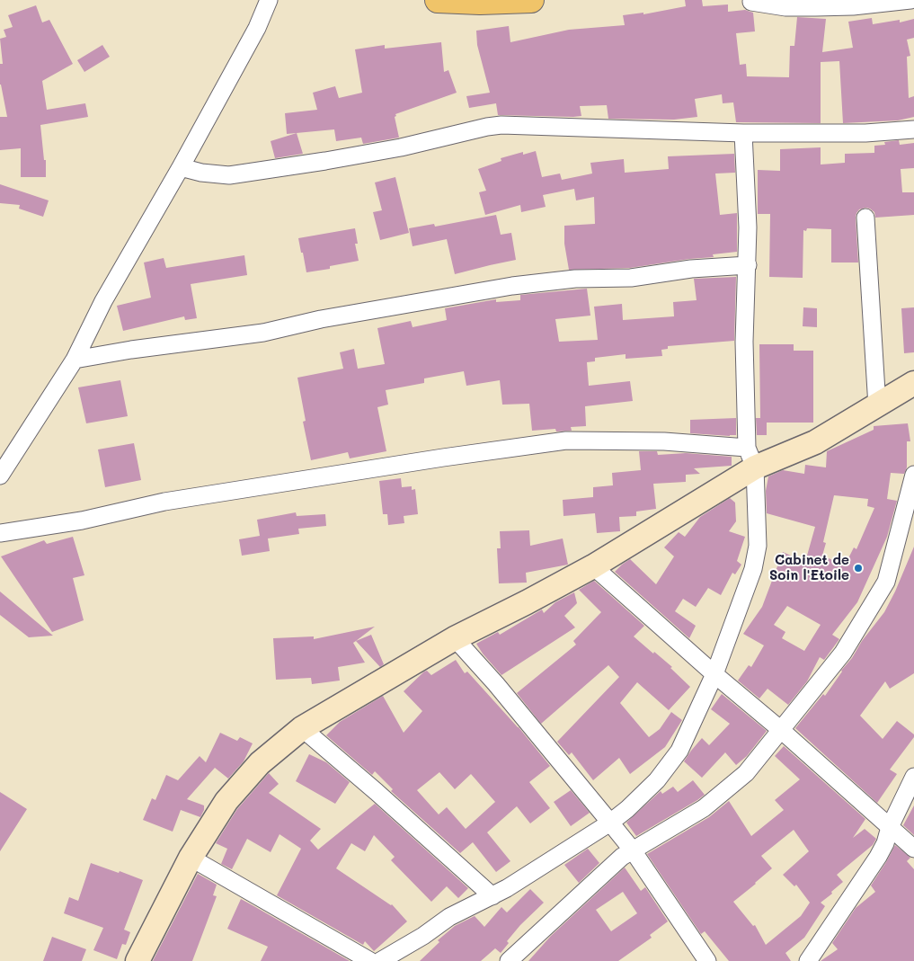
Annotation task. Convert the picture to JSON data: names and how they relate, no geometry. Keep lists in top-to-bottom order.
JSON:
{
  "places": ["Cabinet de Soin l'Etoile"]
}
